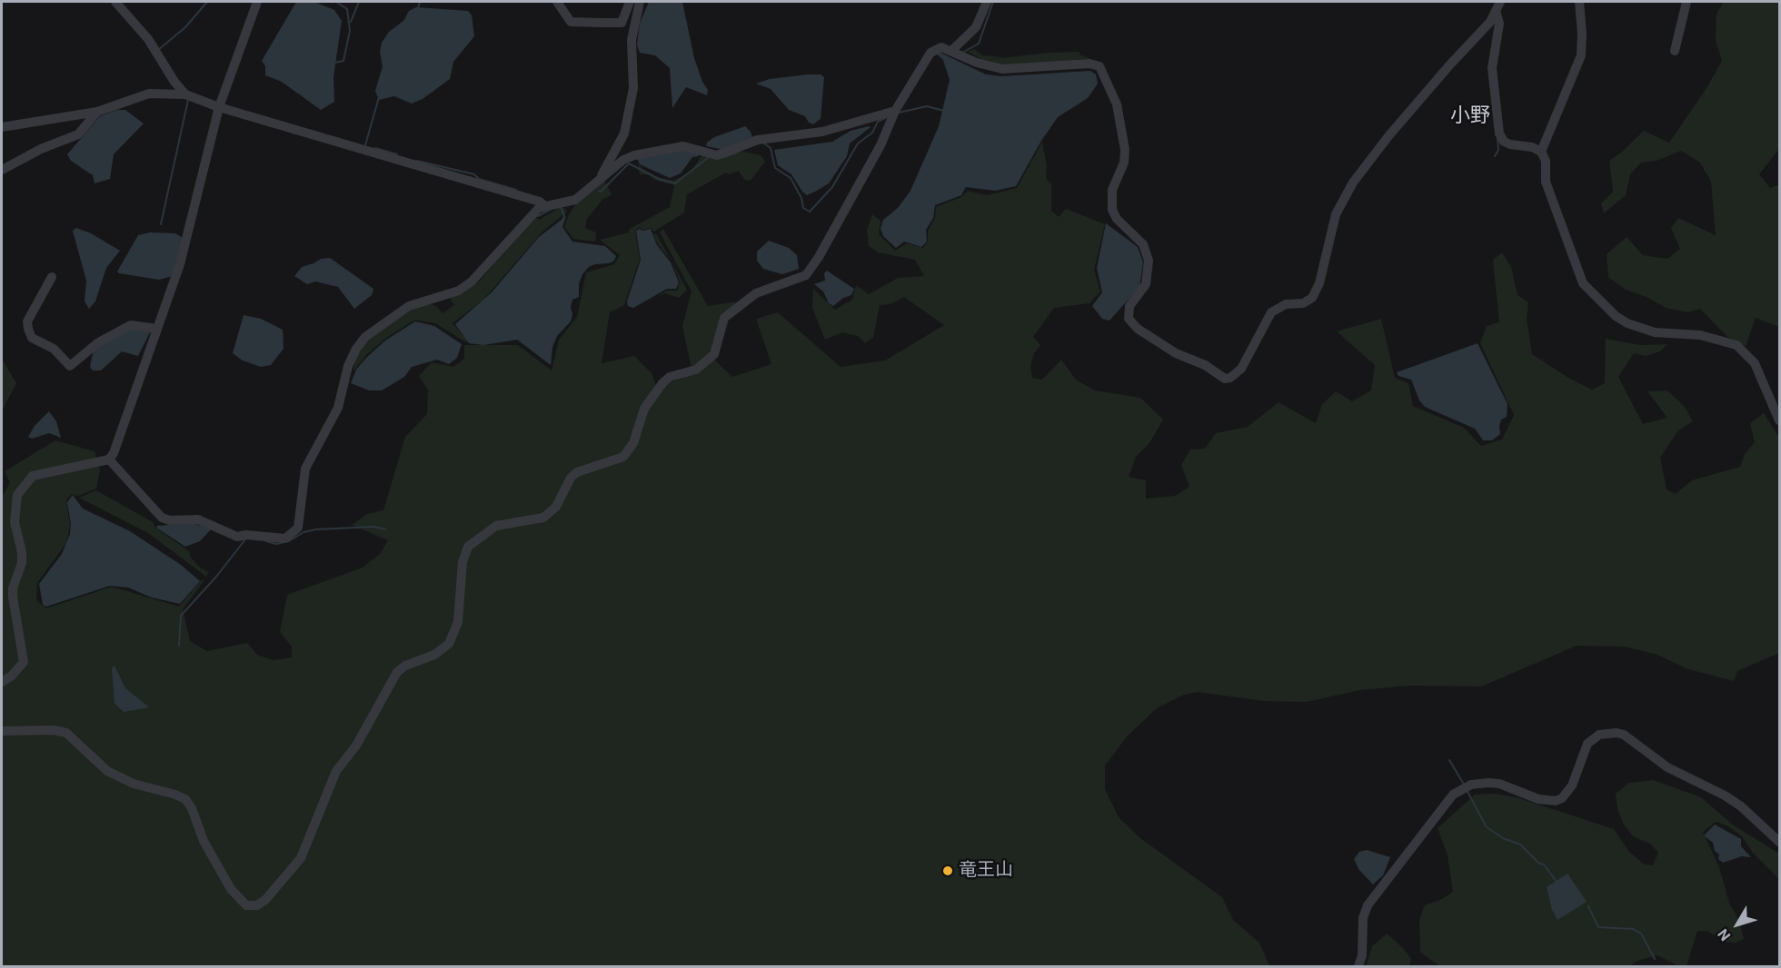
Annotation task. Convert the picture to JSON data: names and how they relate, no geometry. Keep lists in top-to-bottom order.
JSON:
{
  "districts": ["小野"],
  "places": ["竜王山"],
  "north": "bottom left"
}
